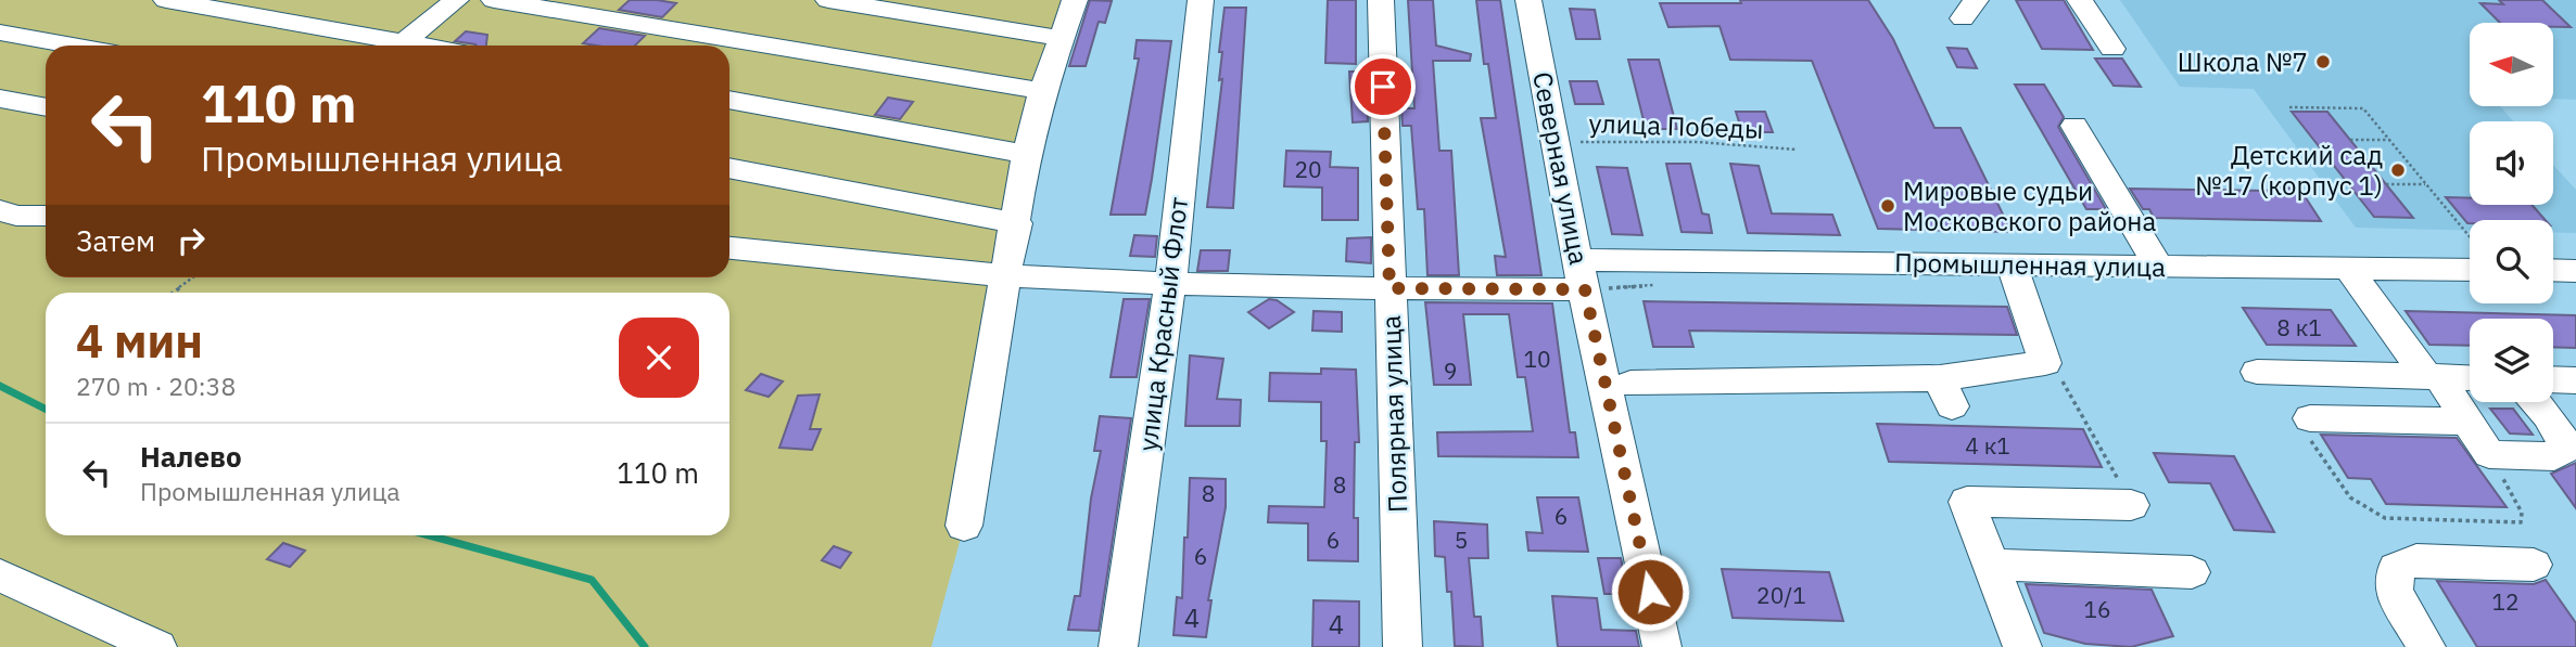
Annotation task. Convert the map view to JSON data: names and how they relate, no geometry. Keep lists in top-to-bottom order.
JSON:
{
  "streets": {
    "street": [
      "Северная улица",
      "Промышленная улица",
      "улица Красный Флот",
      "Полярная улица"
    ],
    "path": ["улица Победы"]
  },
  "crossings": [
    ["улица Победы", "Северная улица"],
    ["Северная улица", "Промышленная улица"],
    ["Промышленная улица", "улица Красный Флот"],
    ["Промышленная улица", "Полярная улица"]
  ],
  "places": ["Школа №7", "Детский сад №17 (корпус 1)", "Мировые судьи Московского района"],
  "house_numbers": [
    "20",
    "8 к1",
    "10",
    "9",
    "4 к1",
    "8",
    "8",
    "6",
    "6",
    "5",
    "6",
    "20/1",
    "12",
    "16",
    "4",
    "4"
  ],
  "north": "left",
  "page": {
    "turn": ["110 m", "Промышленная улица"],
    "then": "Затем",
    "heading": ["4 мин", "270 m · 20:38"],
    "list": [
      {
        "name": "Налево",
        "note": "Промышленная улица",
        "value": "110 m"
      }
    ]
  }
}
